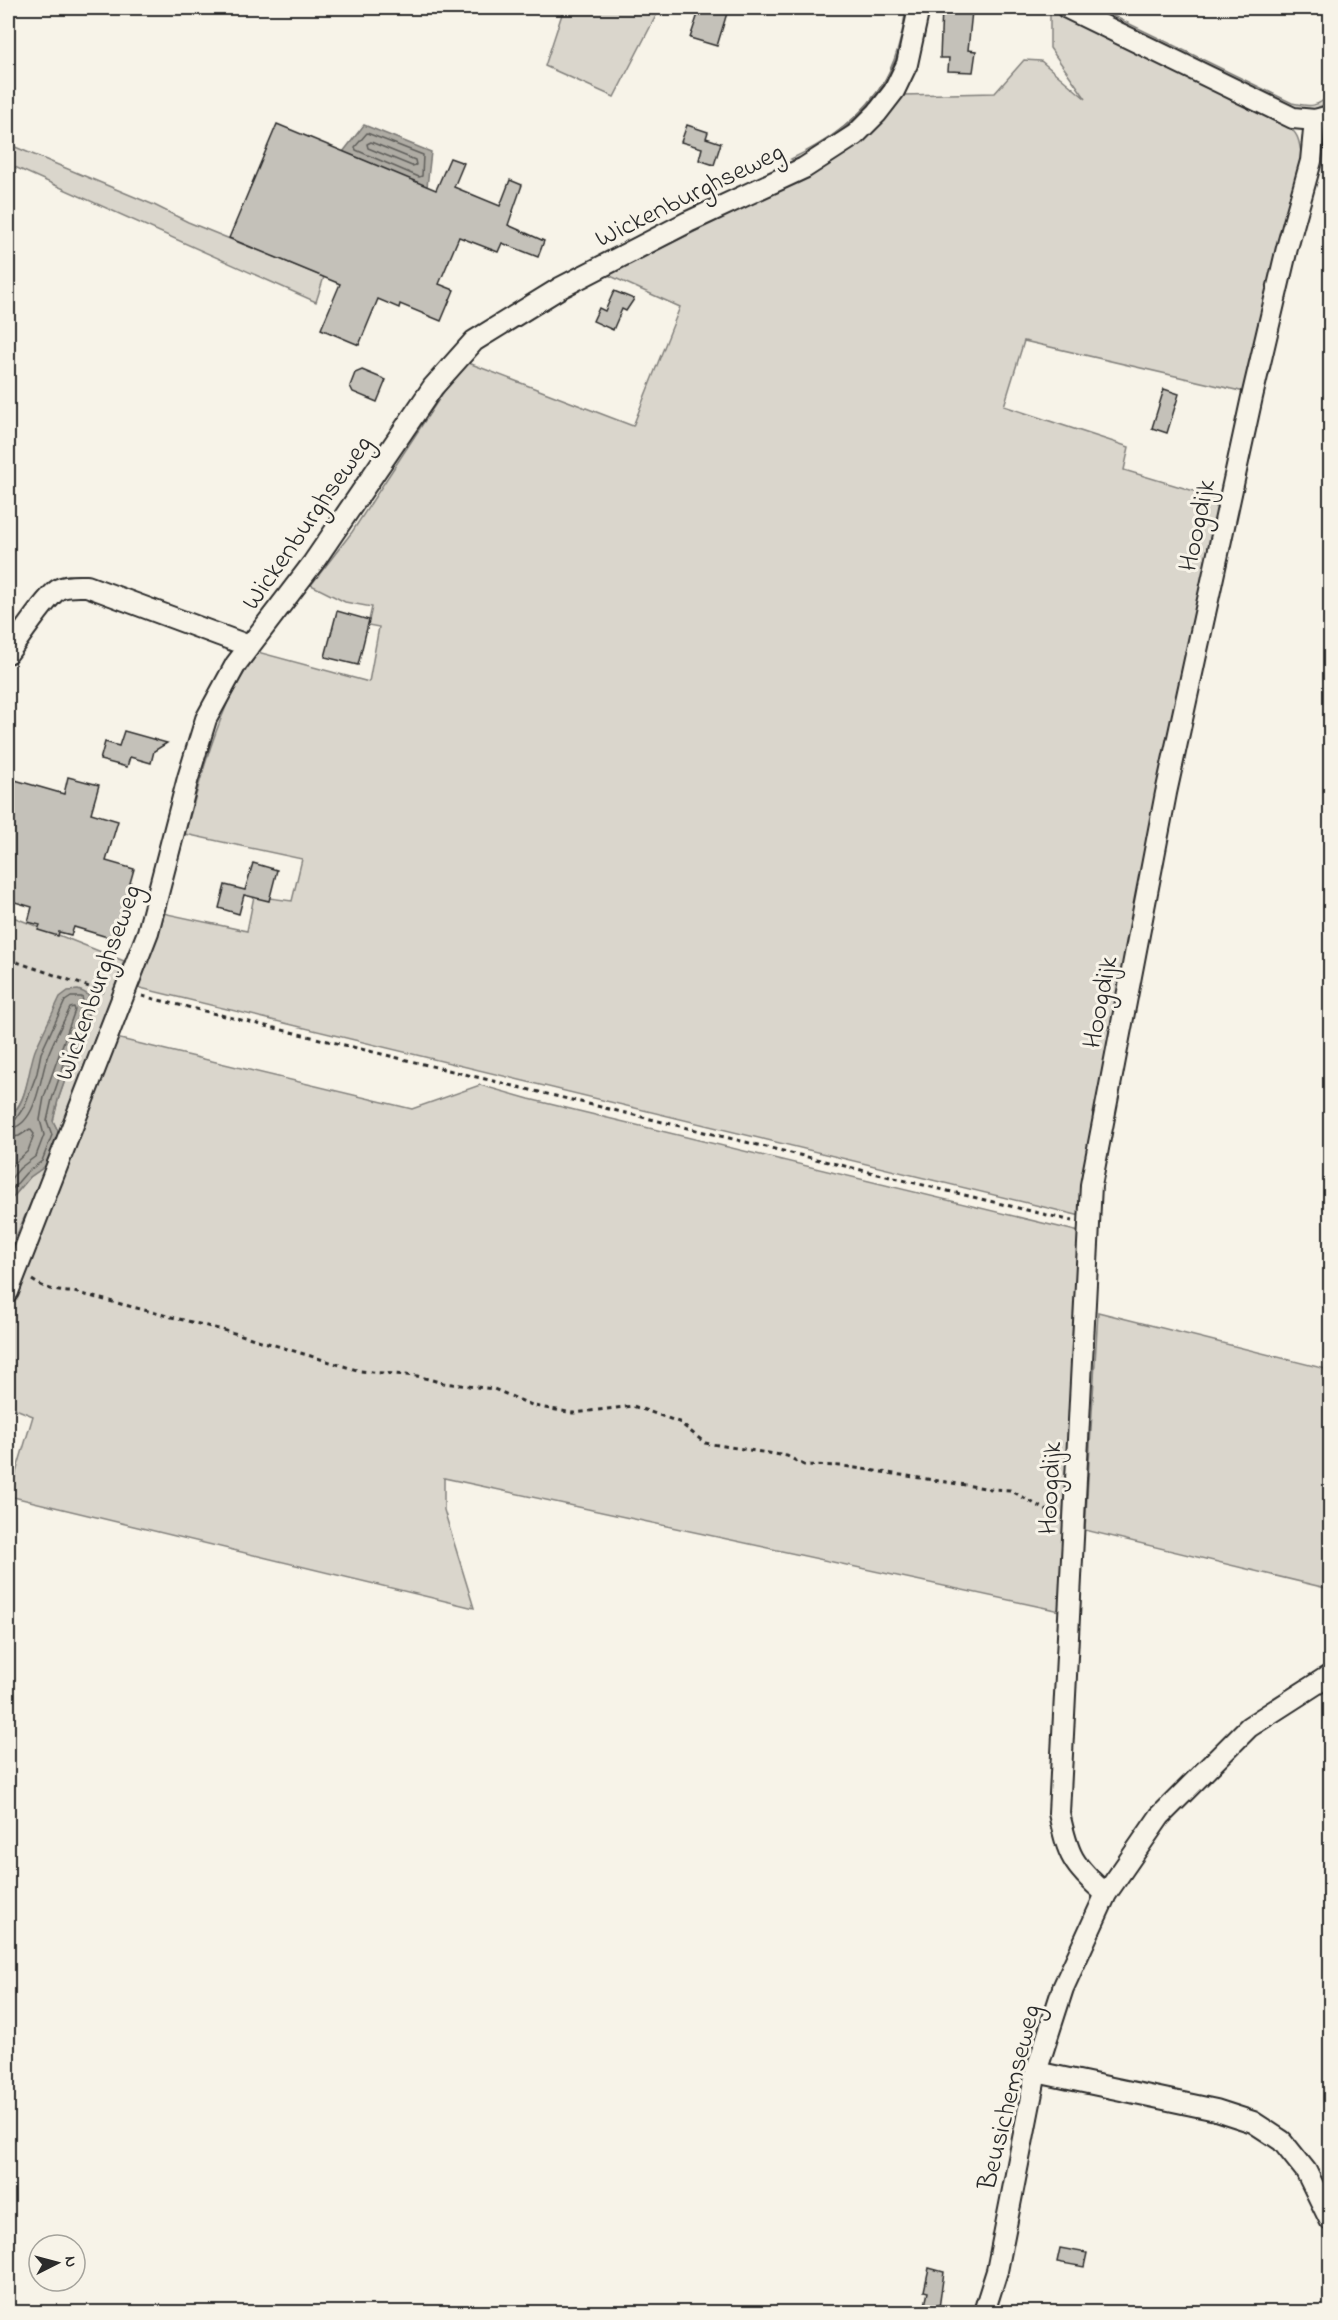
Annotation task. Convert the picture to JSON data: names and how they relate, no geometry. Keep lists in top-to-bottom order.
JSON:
{
  "streets": {
    "street": ["Wickenburghseweg", "Hoogdijk", "Beusichemseweg"]
  },
  "crossings": [
    ["Hoogdijk", "Beusichemseweg"]
  ],
  "north": "right"
}
